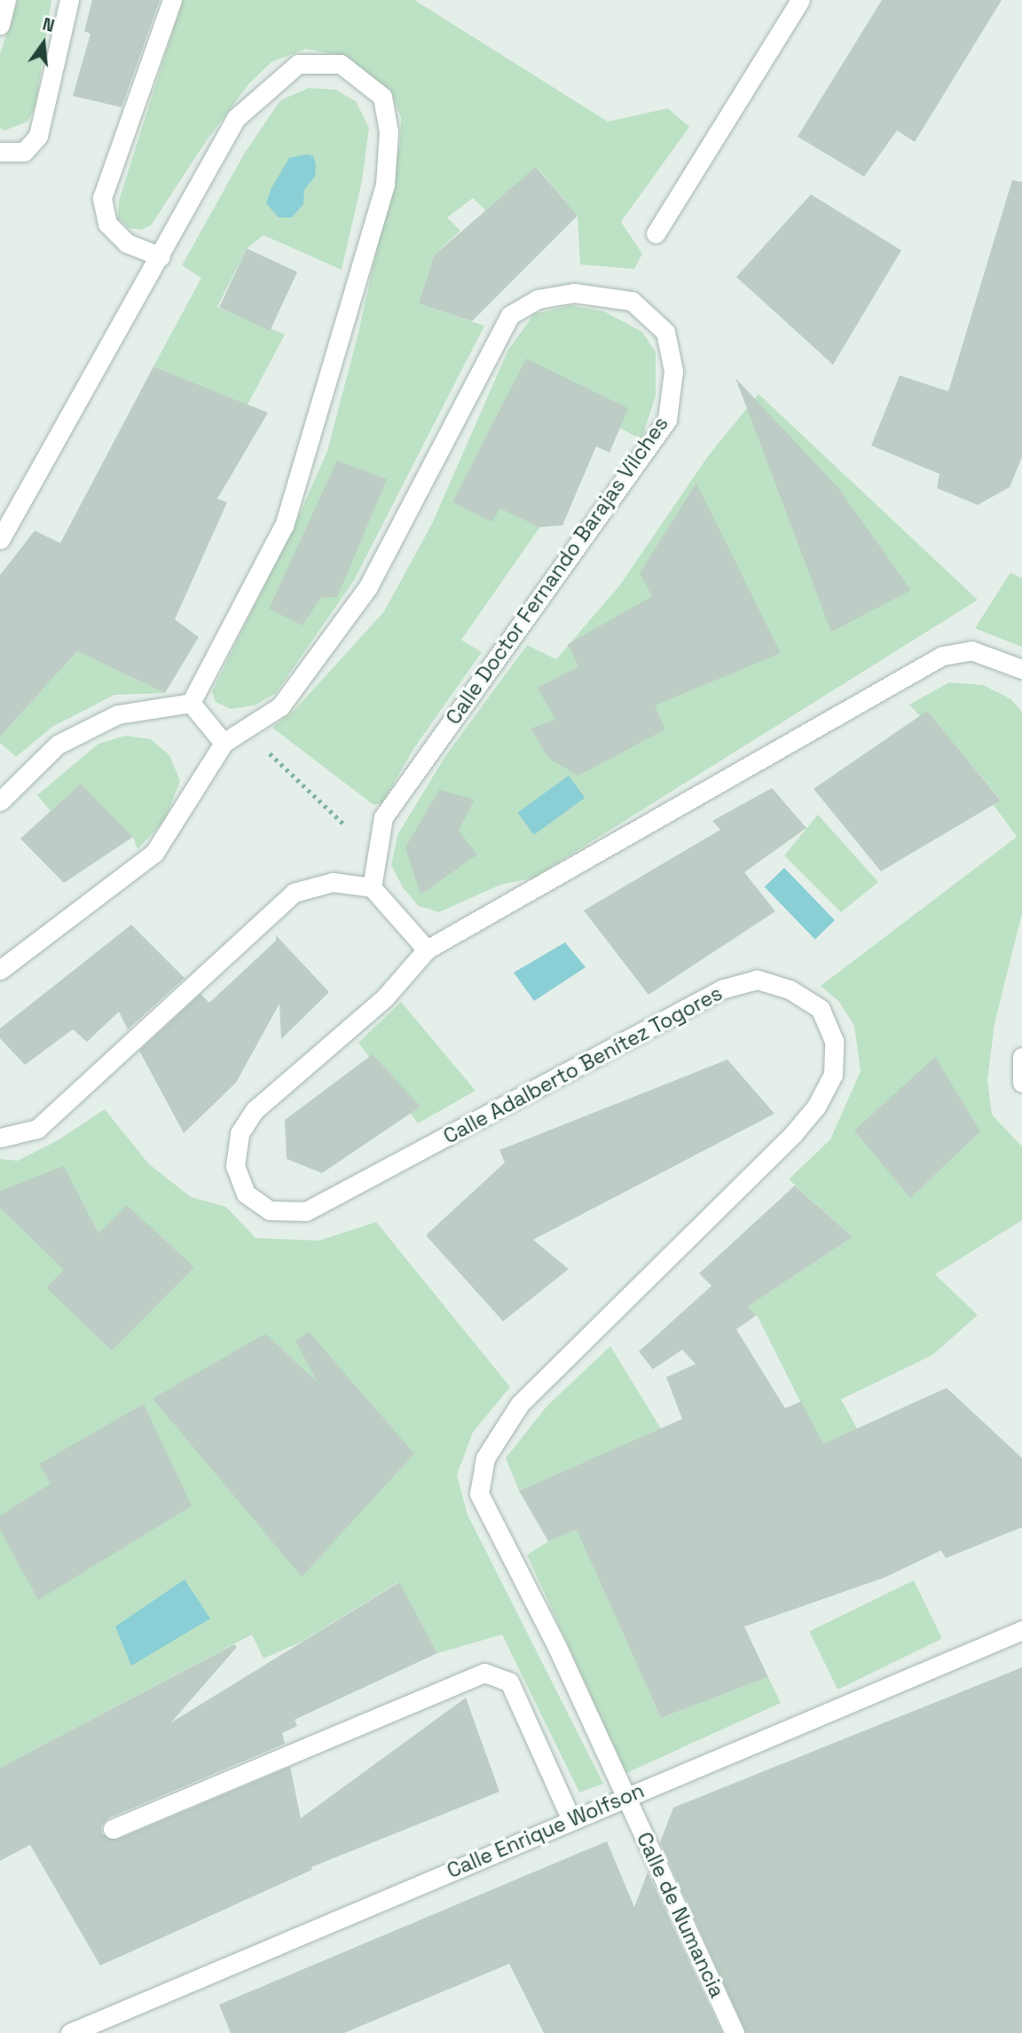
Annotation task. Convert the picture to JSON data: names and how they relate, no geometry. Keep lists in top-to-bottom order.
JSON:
{
  "streets": {
    "street": [
      "Calle Doctor Fernando Barajas Vilches",
      "Calle Adalberto Benítez Togores",
      "Calle Enrique Wolfson",
      "Calle de Numancia"
    ]
  },
  "crossings": [
    ["Calle Adalberto Benítez Togores", "Calle Enrique Wolfson"],
    ["Calle Adalberto Benítez Togores", "Calle de Numancia"],
    ["Calle Enrique Wolfson", "Calle de Numancia"]
  ],
  "north": "top"
}
